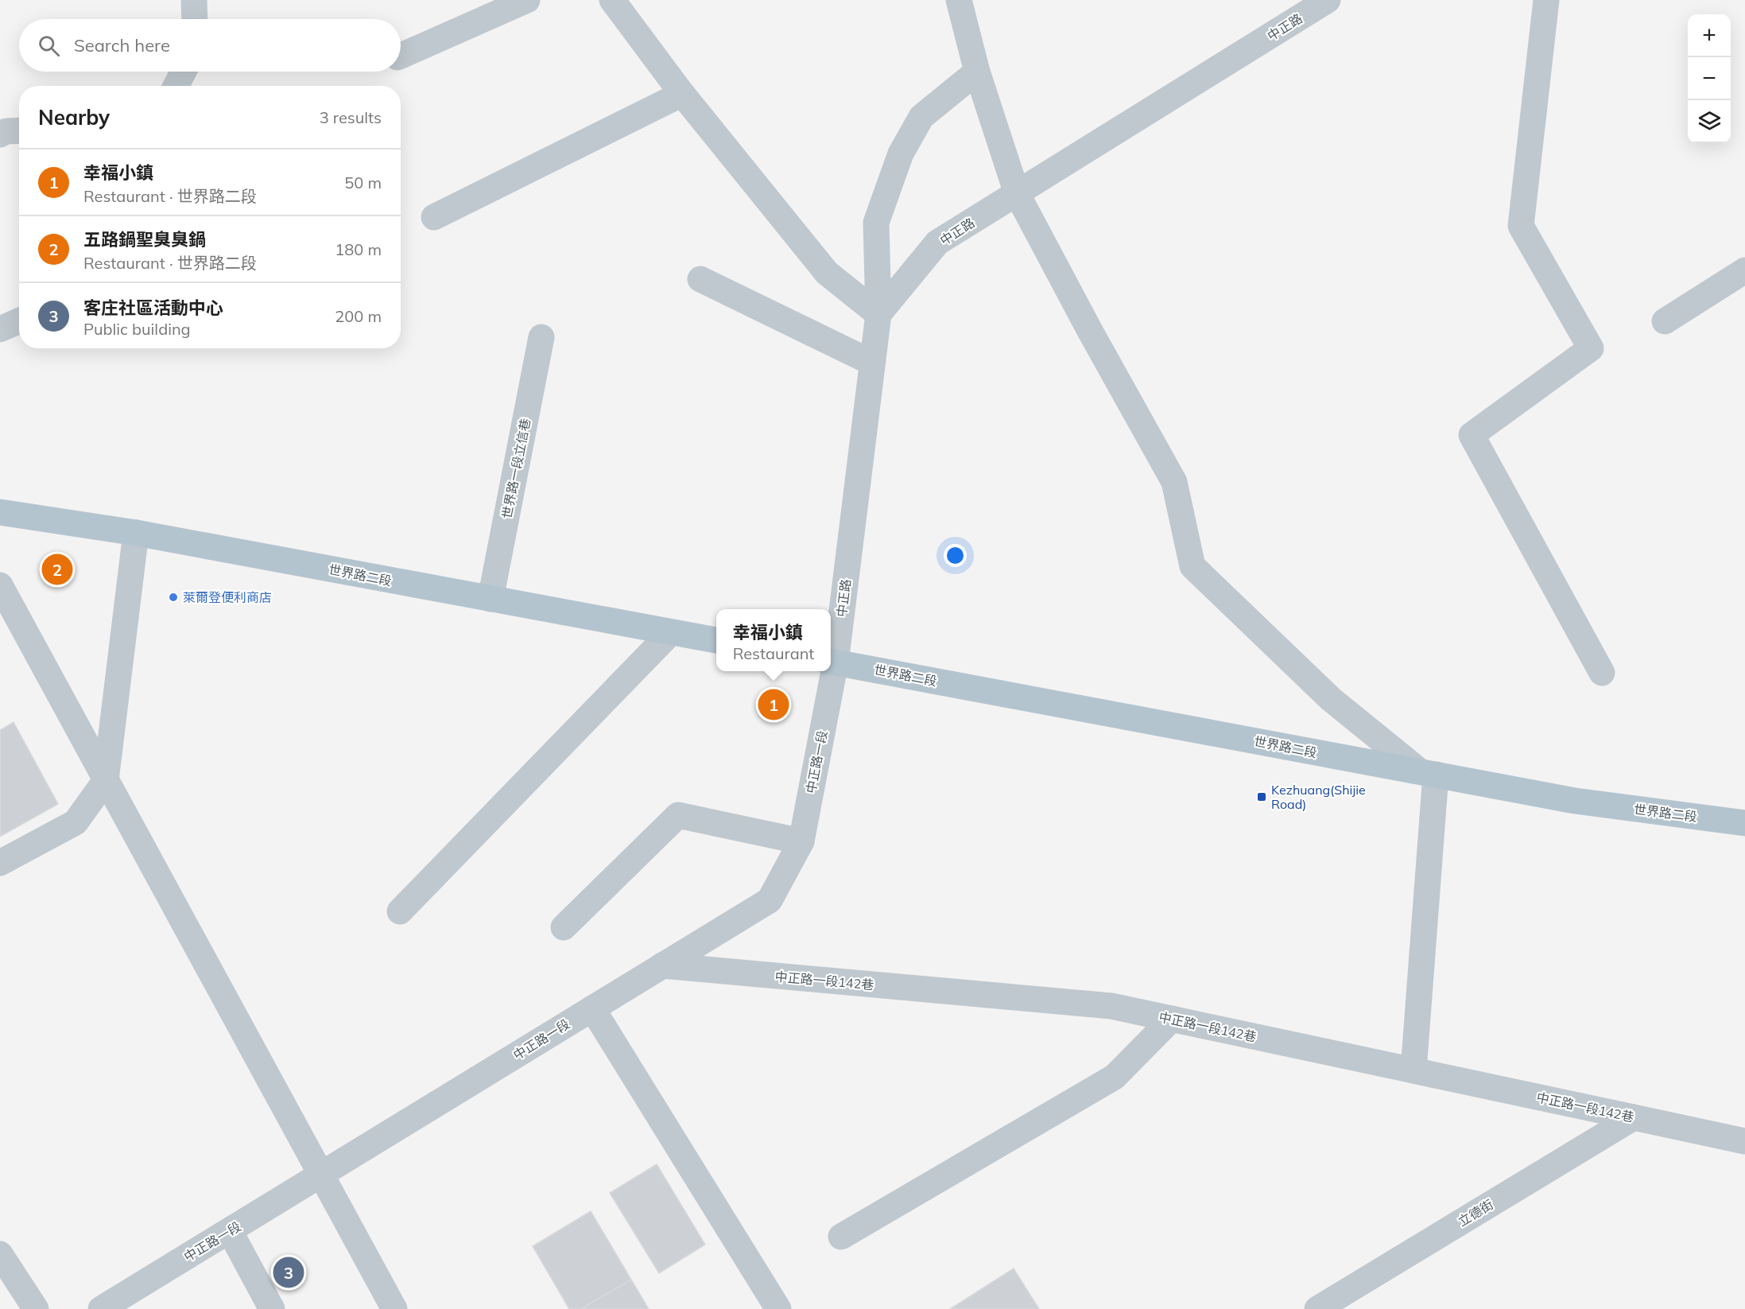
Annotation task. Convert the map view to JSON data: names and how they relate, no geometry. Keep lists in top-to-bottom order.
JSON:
{
  "streets": {
    "main road": ["世界路二段"],
    "street": [
      "中正路",
      "世界路一段立信巷",
      "中正路一段",
      "中正路一段142巷",
      "立德街"
    ]
  },
  "crossings": [
    ["中正路", "世界路二段"],
    ["世界路一段立信巷", "世界路二段"],
    ["中正路一段", "中正路一段142巷"],
    ["中正路一段142巷", "立德街"]
  ],
  "places": {
    "other": ["萊爾登便利商店"],
    "transit": ["Kezhuang(Shijie Road)"]
  },
  "page": {
    "map_buttons": ["+", "−"],
    "search": "Search here",
    "heading": ["Nearby", "3 results"],
    "list": [
      {
        "mark": "1",
        "name": "幸福小鎮",
        "note": "Restaurant · 世界路二段",
        "value": "50 m"
      },
      {
        "mark": "2",
        "name": "五路鍋聖臭臭鍋",
        "note": "Restaurant · 世界路二段",
        "value": "180 m"
      },
      {
        "mark": "3",
        "name": "客庄社區活動中心",
        "note": "Public building",
        "value": "200 m"
      }
    ],
    "pins": ["2", "1", "3"],
    "popup": ["幸福小鎮", "Restaurant"]
  }
}
